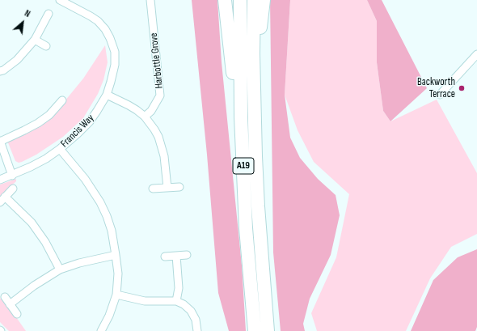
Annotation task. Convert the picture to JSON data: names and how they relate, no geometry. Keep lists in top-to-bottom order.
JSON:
{
  "streets": {
    "highway": ["A19"],
    "street": ["Harbottle Grove", "Francis Way"]
  },
  "places": ["Backworth Terrace"],
  "north": "top right"
}
